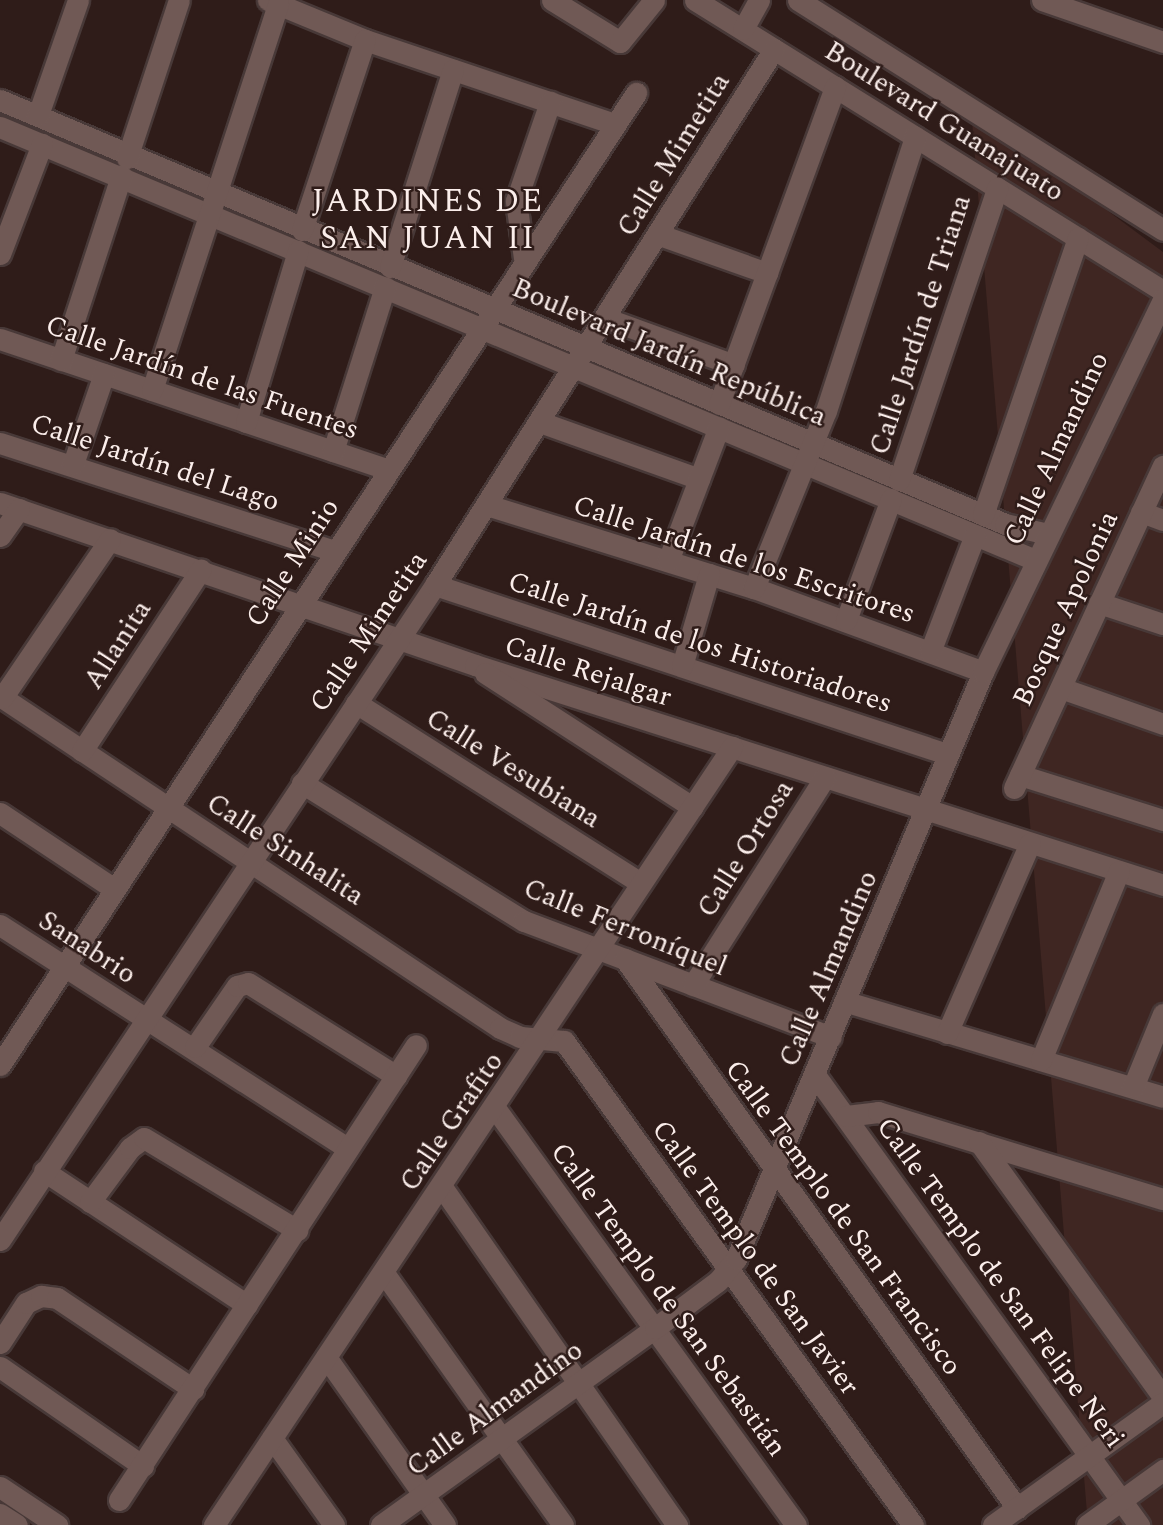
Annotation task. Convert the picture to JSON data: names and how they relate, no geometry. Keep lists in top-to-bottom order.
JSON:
{
  "streets": {
    "street": [
      "Boulevard Guanajuato",
      "Calle Mimetita",
      "Calle Jardín de Triana",
      "Boulevard Jardín República",
      "Calle Jardín de las Fuentes",
      "Calle Almandino",
      "Calle Jardín del Lago",
      "Calle Jardín de los Escritores",
      "Calle Minio",
      "Bosque Apolonia",
      "Calle Jardín de los Historiadores",
      "Allanita",
      "Calle Rejalgar",
      "Calle Vesubiana",
      "Calle Ortosa",
      "Calle Sinhalita",
      "Calle Ferroníquel",
      "Sanabrio",
      "Calle Grafito",
      "Calle Templo de San Francisco",
      "Calle Templo de San Javier",
      "Calle Templo de San Felipe Neri",
      "Calle Templo de San Sebastián"
    ]
  },
  "crossings": [
    ["Boulevard Guanajuato", "Calle Mimetita"],
    ["Boulevard Guanajuato", "Calle Jardín de Triana"],
    ["Calle Mimetita", "Boulevard Jardín República"],
    ["Calle Mimetita", "Calle Jardín de los Escritores"],
    ["Calle Mimetita", "Calle Jardín de los Historiadores"],
    ["Calle Mimetita", "Calle Rejalgar"],
    ["Calle Mimetita", "Calle Vesubiana"],
    ["Calle Mimetita", "Calle Sinhalita"],
    ["Calle Mimetita", "Calle Ferroníquel"],
    ["Calle Mimetita", "Sanabrio"],
    ["Calle Jardín de Triana", "Boulevard Jardín República"],
    ["Calle Jardín de Triana", "Calle Jardín de los Escritores"],
    ["Boulevard Jardín República", "Calle Almandino"],
    ["Boulevard Jardín República", "Calle Minio"],
    ["Calle Jardín de las Fuentes", "Calle Minio"],
    ["Calle Almandino", "Calle Jardín de los Escritores"],
    ["Calle Almandino", "Calle Jardín de los Historiadores"],
    ["Calle Almandino", "Calle Rejalgar"],
    ["Calle Almandino", "Calle Ferroníquel"],
    ["Calle Almandino", "Calle Templo de San Francisco"],
    ["Calle Almandino", "Calle Templo de San Javier"],
    ["Calle Almandino", "Calle Templo de San Felipe Neri"],
    ["Calle Almandino", "Calle Templo de San Sebastián"],
    ["Calle Jardín del Lago", "Calle Minio"],
    ["Calle Minio", "Calle Rejalgar"],
    ["Calle Minio", "Calle Sinhalita"],
    ["Calle Minio", "Sanabrio"],
    ["Allanita", "Calle Rejalgar"],
    ["Allanita", "Calle Sinhalita"],
    ["Calle Rejalgar", "Calle Ortosa"],
    ["Calle Rejalgar", "Calle Grafito"],
    ["Calle Vesubiana", "Calle Grafito"],
    ["Calle Ortosa", "Calle Ferroníquel"],
    ["Calle Sinhalita", "Calle Grafito"],
    ["Calle Sinhalita", "Calle Templo de San Javier"],
    ["Calle Ferroníquel", "Calle Grafito"],
    ["Calle Ferroníquel", "Calle Templo de San Francisco"],
    ["Calle Grafito", "Calle Templo de San Javier"],
    ["Calle Grafito", "Calle Templo de San Sebastián"]
  ],
  "districts": ["JARDINES DE SAN JUAN II"]
}
